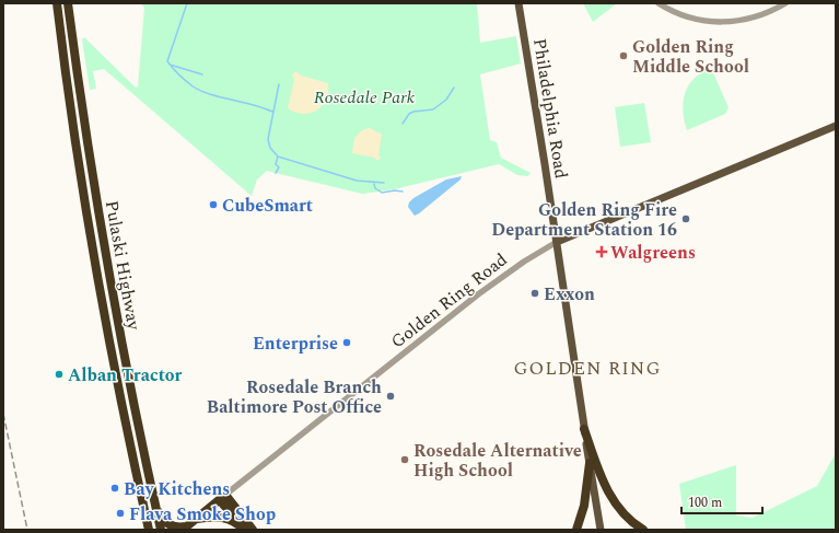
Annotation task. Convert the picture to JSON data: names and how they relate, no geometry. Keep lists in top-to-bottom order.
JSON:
{
  "streets": {
    "highway": ["Pulaski Highway", "Golden Ring Road"],
    "main road": ["Philadelphia Road"]
  },
  "crossings": [
    ["Philadelphia Road", "Golden Ring Road"]
  ],
  "districts": ["GOLDEN RING"],
  "parks": ["Rosedale Park"],
  "places": {
    "other": [
      "Golden Ring Middle School",
      "CubeSmart",
      "Golden Ring Fire Department Station 16",
      "Exxon",
      "Enterprise",
      "Alban Tractor",
      "Rosedale Branch Baltimore Post Office",
      "Rosedale Alternative High School",
      "Bay Kitchens",
      "Flava Smoke Shop"
    ],
    "health": ["Walgreens"]
  },
  "scale_bar": "100 m"
}
